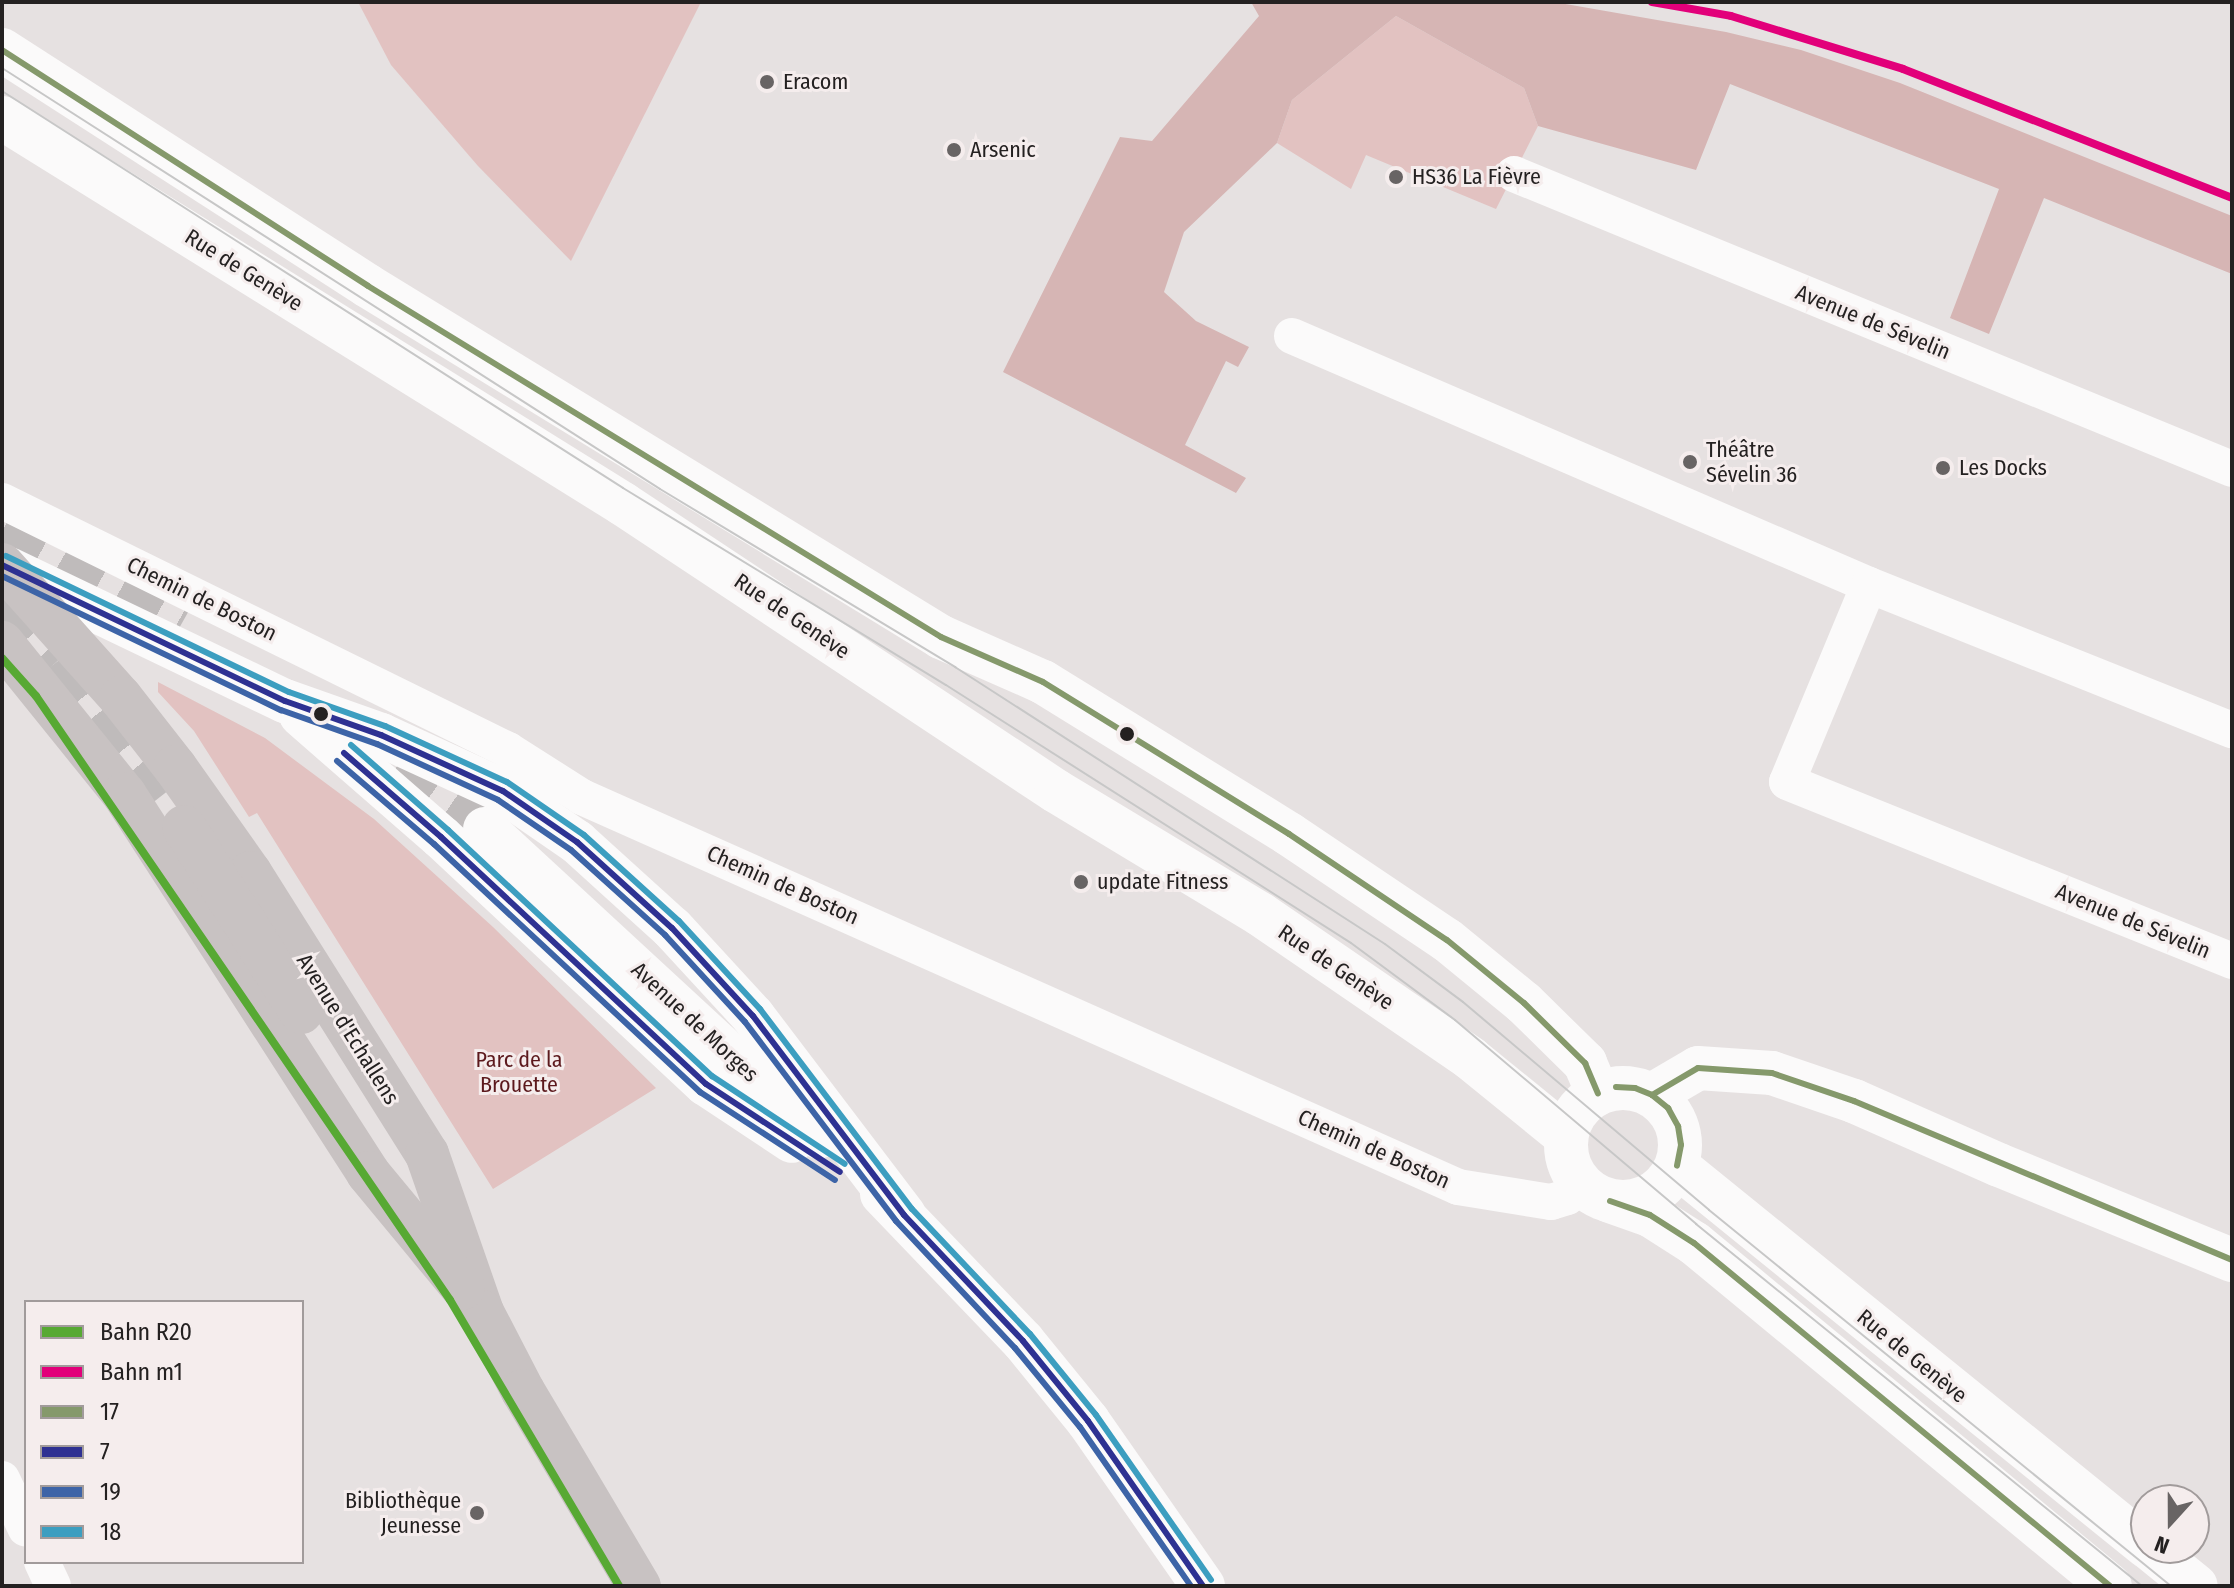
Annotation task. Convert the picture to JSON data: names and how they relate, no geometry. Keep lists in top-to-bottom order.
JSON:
{
  "streets": {
    "main road": ["Avenue d'Echallens"],
    "street": [
      "Rue de Genève",
      "Avenue de Sévelin",
      "Chemin de Boston",
      "Avenue de Morges"
    ]
  },
  "crossings": [
    ["Rue de Genève", "Chemin de Boston"],
    ["Avenue de Morges", "Avenue d'Echallens"]
  ],
  "parks": ["Parc de la Brouette"],
  "places": [
    "Eracom",
    "Arsenic",
    "HS36 La Fièvre",
    "Théâtre Sévelin 36",
    "Les Docks",
    "update Fitness",
    "Bibliothèque Jeunesse"
  ],
  "lines": [
    "rail line m1",
    "transit line 17",
    "transit line 18",
    "transit line 7",
    "transit line 19",
    "rail line R20"
  ],
  "legend": [
    "Bahn R20",
    "Bahn m1",
    "17",
    "7",
    "19",
    "18"
  ],
  "north": "bottom"
}
